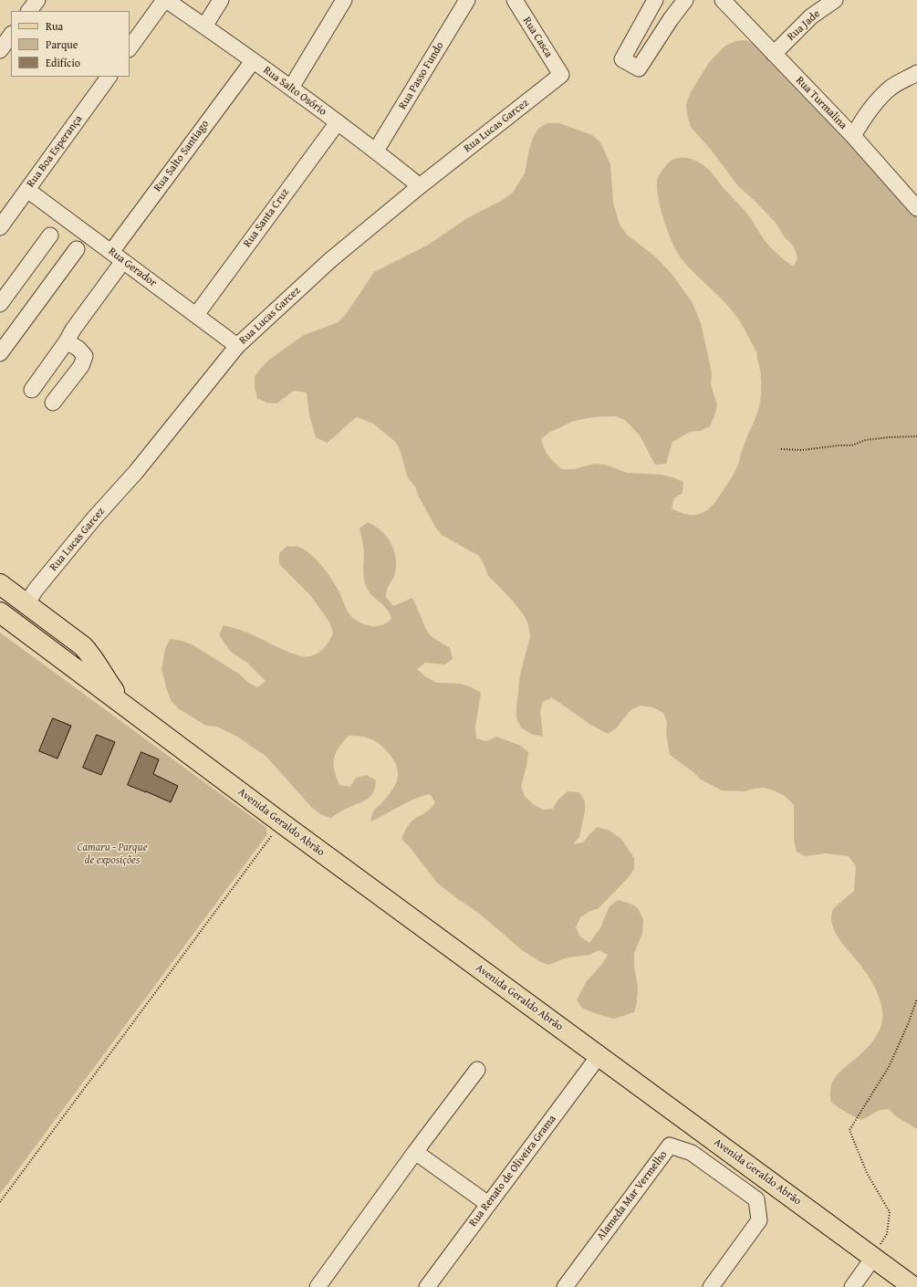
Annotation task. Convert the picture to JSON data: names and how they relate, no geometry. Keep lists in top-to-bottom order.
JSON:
{
  "streets": {
    "main road": ["Avenida Geraldo Abrão"],
    "street": [
      "Rua Jade",
      "Rua Casca",
      "Rua Passo Fundo",
      "Rua Salto Osório",
      "Rua Turmalina",
      "Rua Lucas Garcez",
      "Rua Boa Esperança",
      "Rua Salto Santiago",
      "Rua Santa Cruz",
      "Rua Gerador",
      "Rua Renato de Oliveira Grama",
      "Alameda Mar Vermelho"
    ]
  },
  "crossings": [
    ["Rua Jade", "Rua Turmalina"],
    ["Rua Casca", "Rua Lucas Garcez"],
    ["Rua Passo Fundo", "Rua Salto Osório"],
    ["Rua Salto Osório", "Rua Lucas Garcez"],
    ["Rua Salto Osório", "Rua Salto Santiago"],
    ["Rua Salto Osório", "Rua Santa Cruz"],
    ["Rua Lucas Garcez", "Rua Gerador"],
    ["Rua Lucas Garcez", "Avenida Geraldo Abrão"],
    ["Rua Boa Esperança", "Rua Gerador"],
    ["Rua Salto Santiago", "Rua Gerador"],
    ["Rua Santa Cruz", "Rua Gerador"],
    ["Avenida Geraldo Abrão", "Rua Renato de Oliveira Grama"]
  ],
  "parks": ["Camaru - Parque de exposições"],
  "legend": ["Rua", "Parque", "Edifício"]
}
